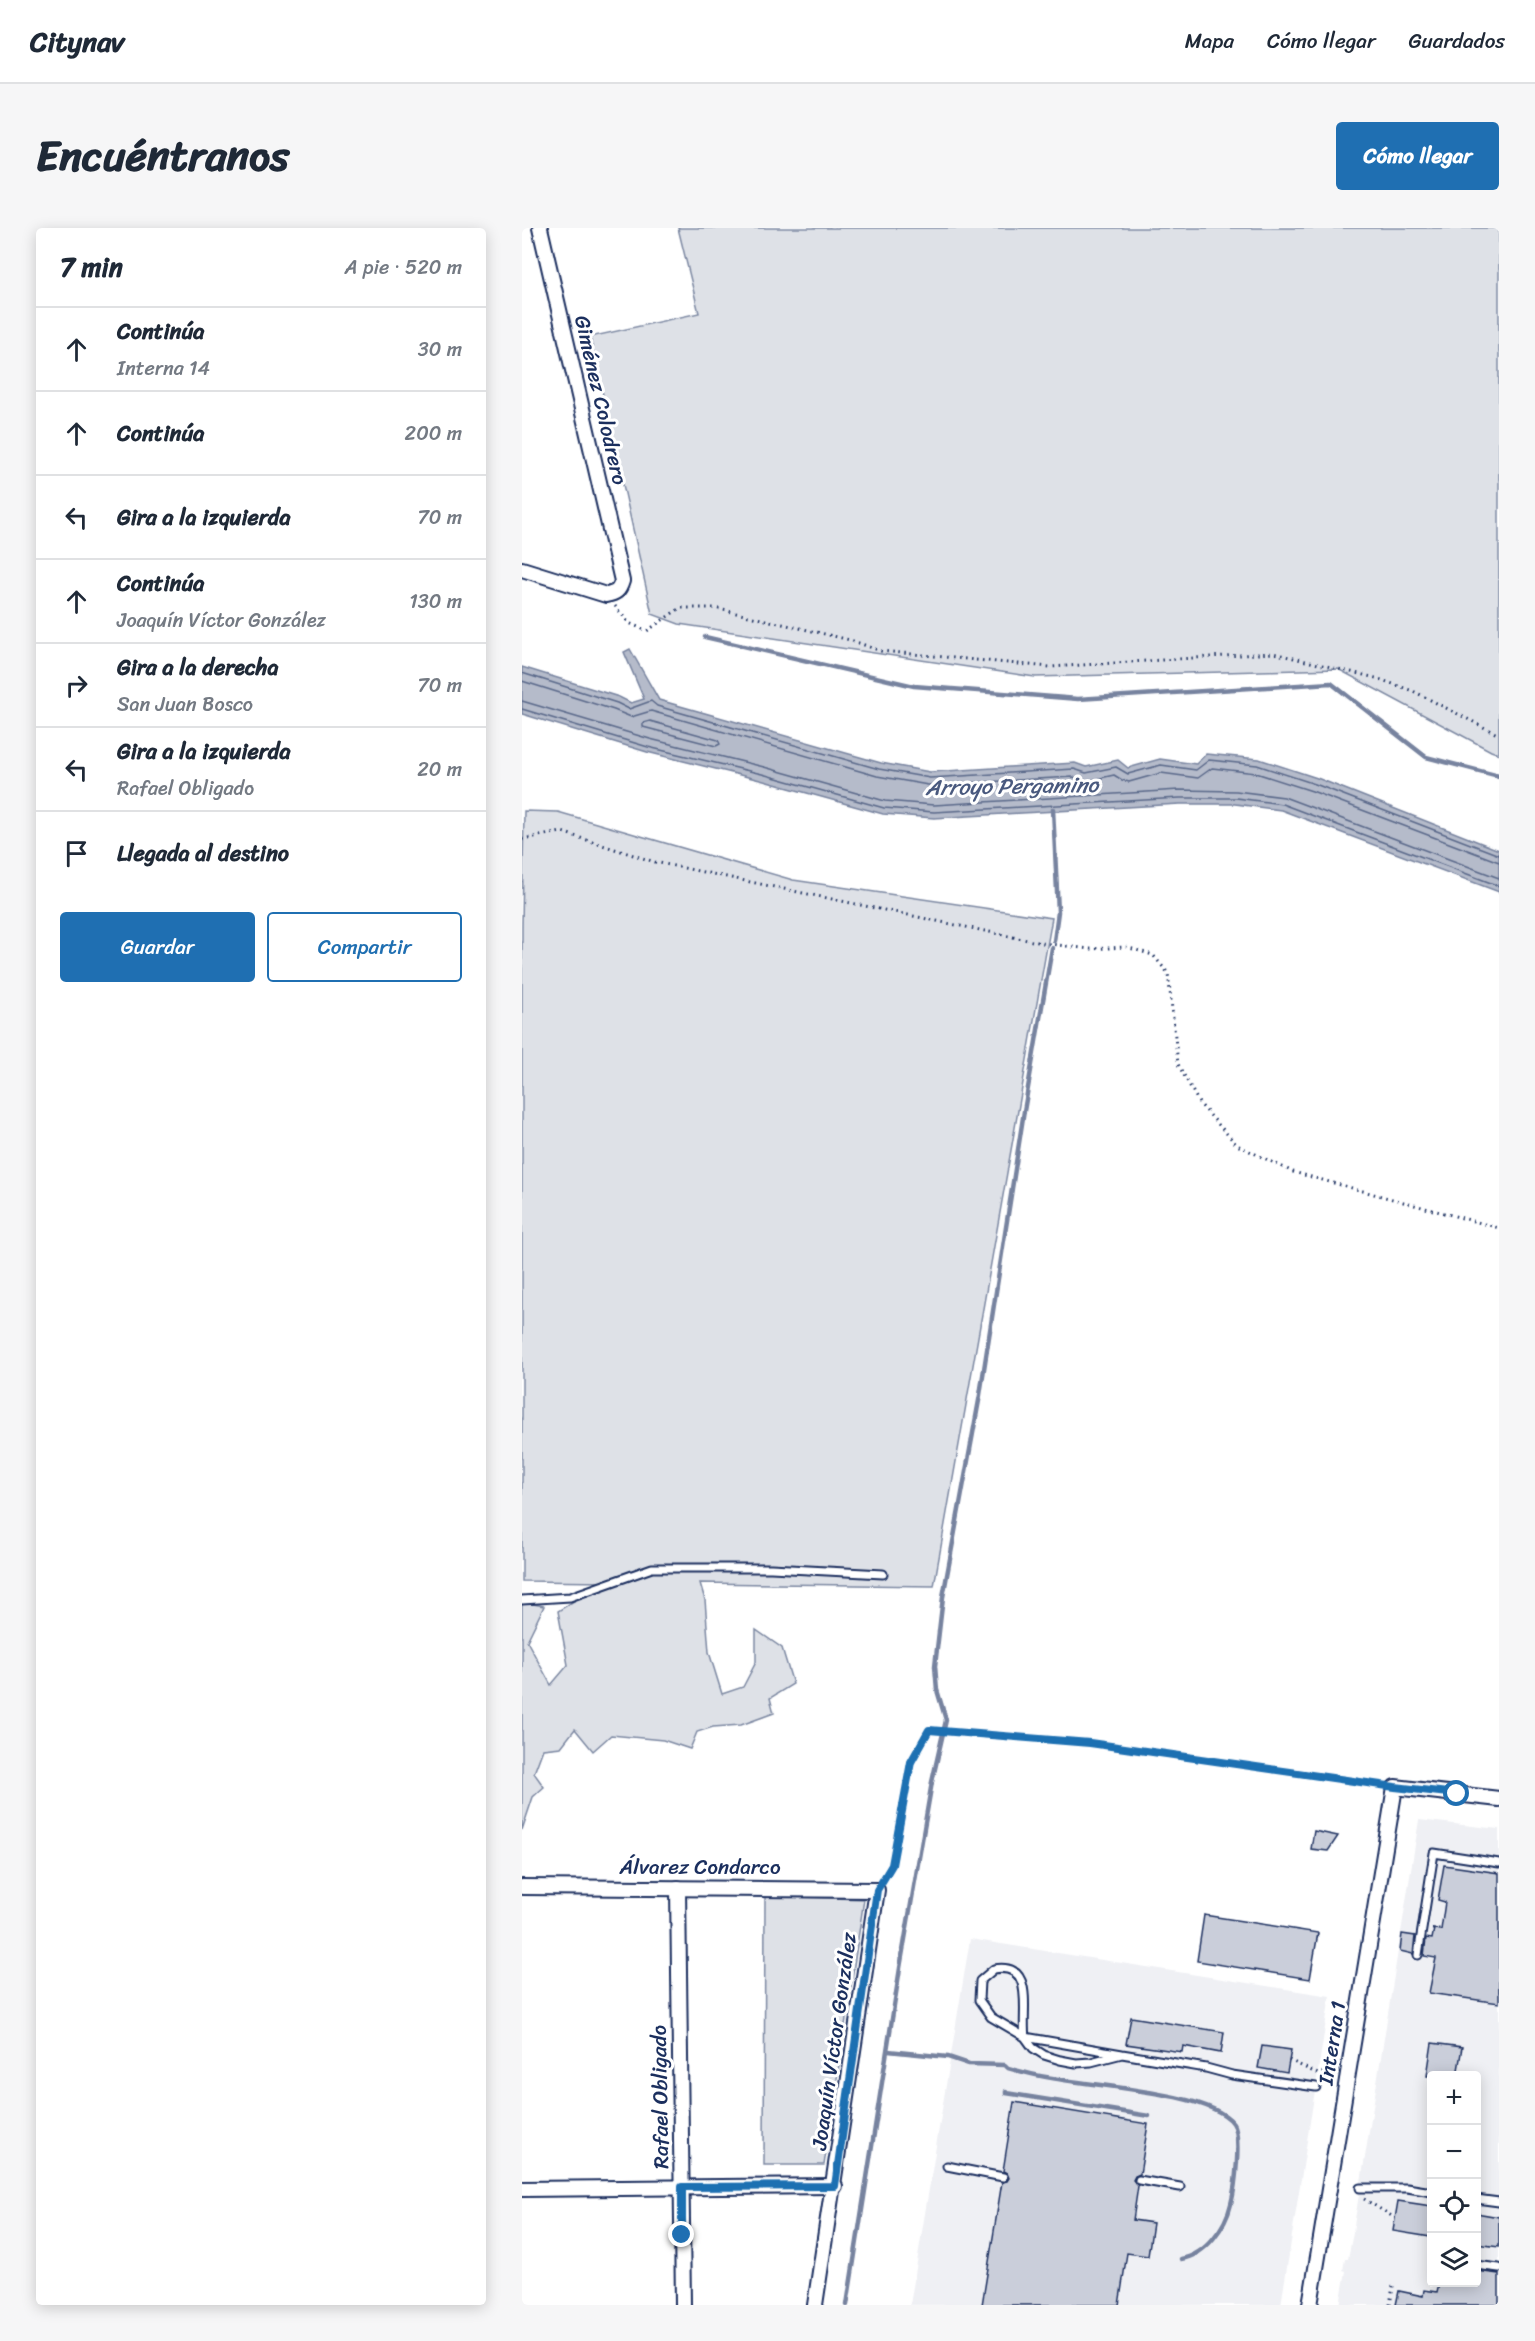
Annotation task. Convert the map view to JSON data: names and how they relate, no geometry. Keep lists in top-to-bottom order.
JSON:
{
  "streets": {
    "street": [
      "Giménez Colodrero",
      "Álvarez Condarco",
      "Joaquín Víctor González",
      "Interna 1",
      "Rafael Obligado"
    ]
  },
  "crossings": [
    ["Álvarez Condarco", "Joaquín Víctor González"],
    ["Álvarez Condarco", "Rafael Obligado"]
  ],
  "water": ["Arroyo Pergamino"],
  "page": {
    "header": "Citynav",
    "nav": ["Mapa", "Cómo llegar", "Guardados"],
    "title": "Encuéntranos",
    "buttons": [
      "Cómo llegar",
      ["Guardar", "Compartir"]
    ],
    "heading": ["7 min", "A pie · 520 m"],
    "list": [
      ["Continúa", "Interna 14", "30 m"],
      ["Continúa", "200 m"],
      ["Gira a la izquierda", "70 m"],
      ["Continúa", "Joaquín Víctor González", "130 m"],
      ["Gira a la derecha", "San Juan Bosco", "70 m"],
      ["Gira a la izquierda", "Rafael Obligado", "20 m"],
      "Llegada al destino"
    ],
    "map_buttons": ["+", "−"]
  }
}
